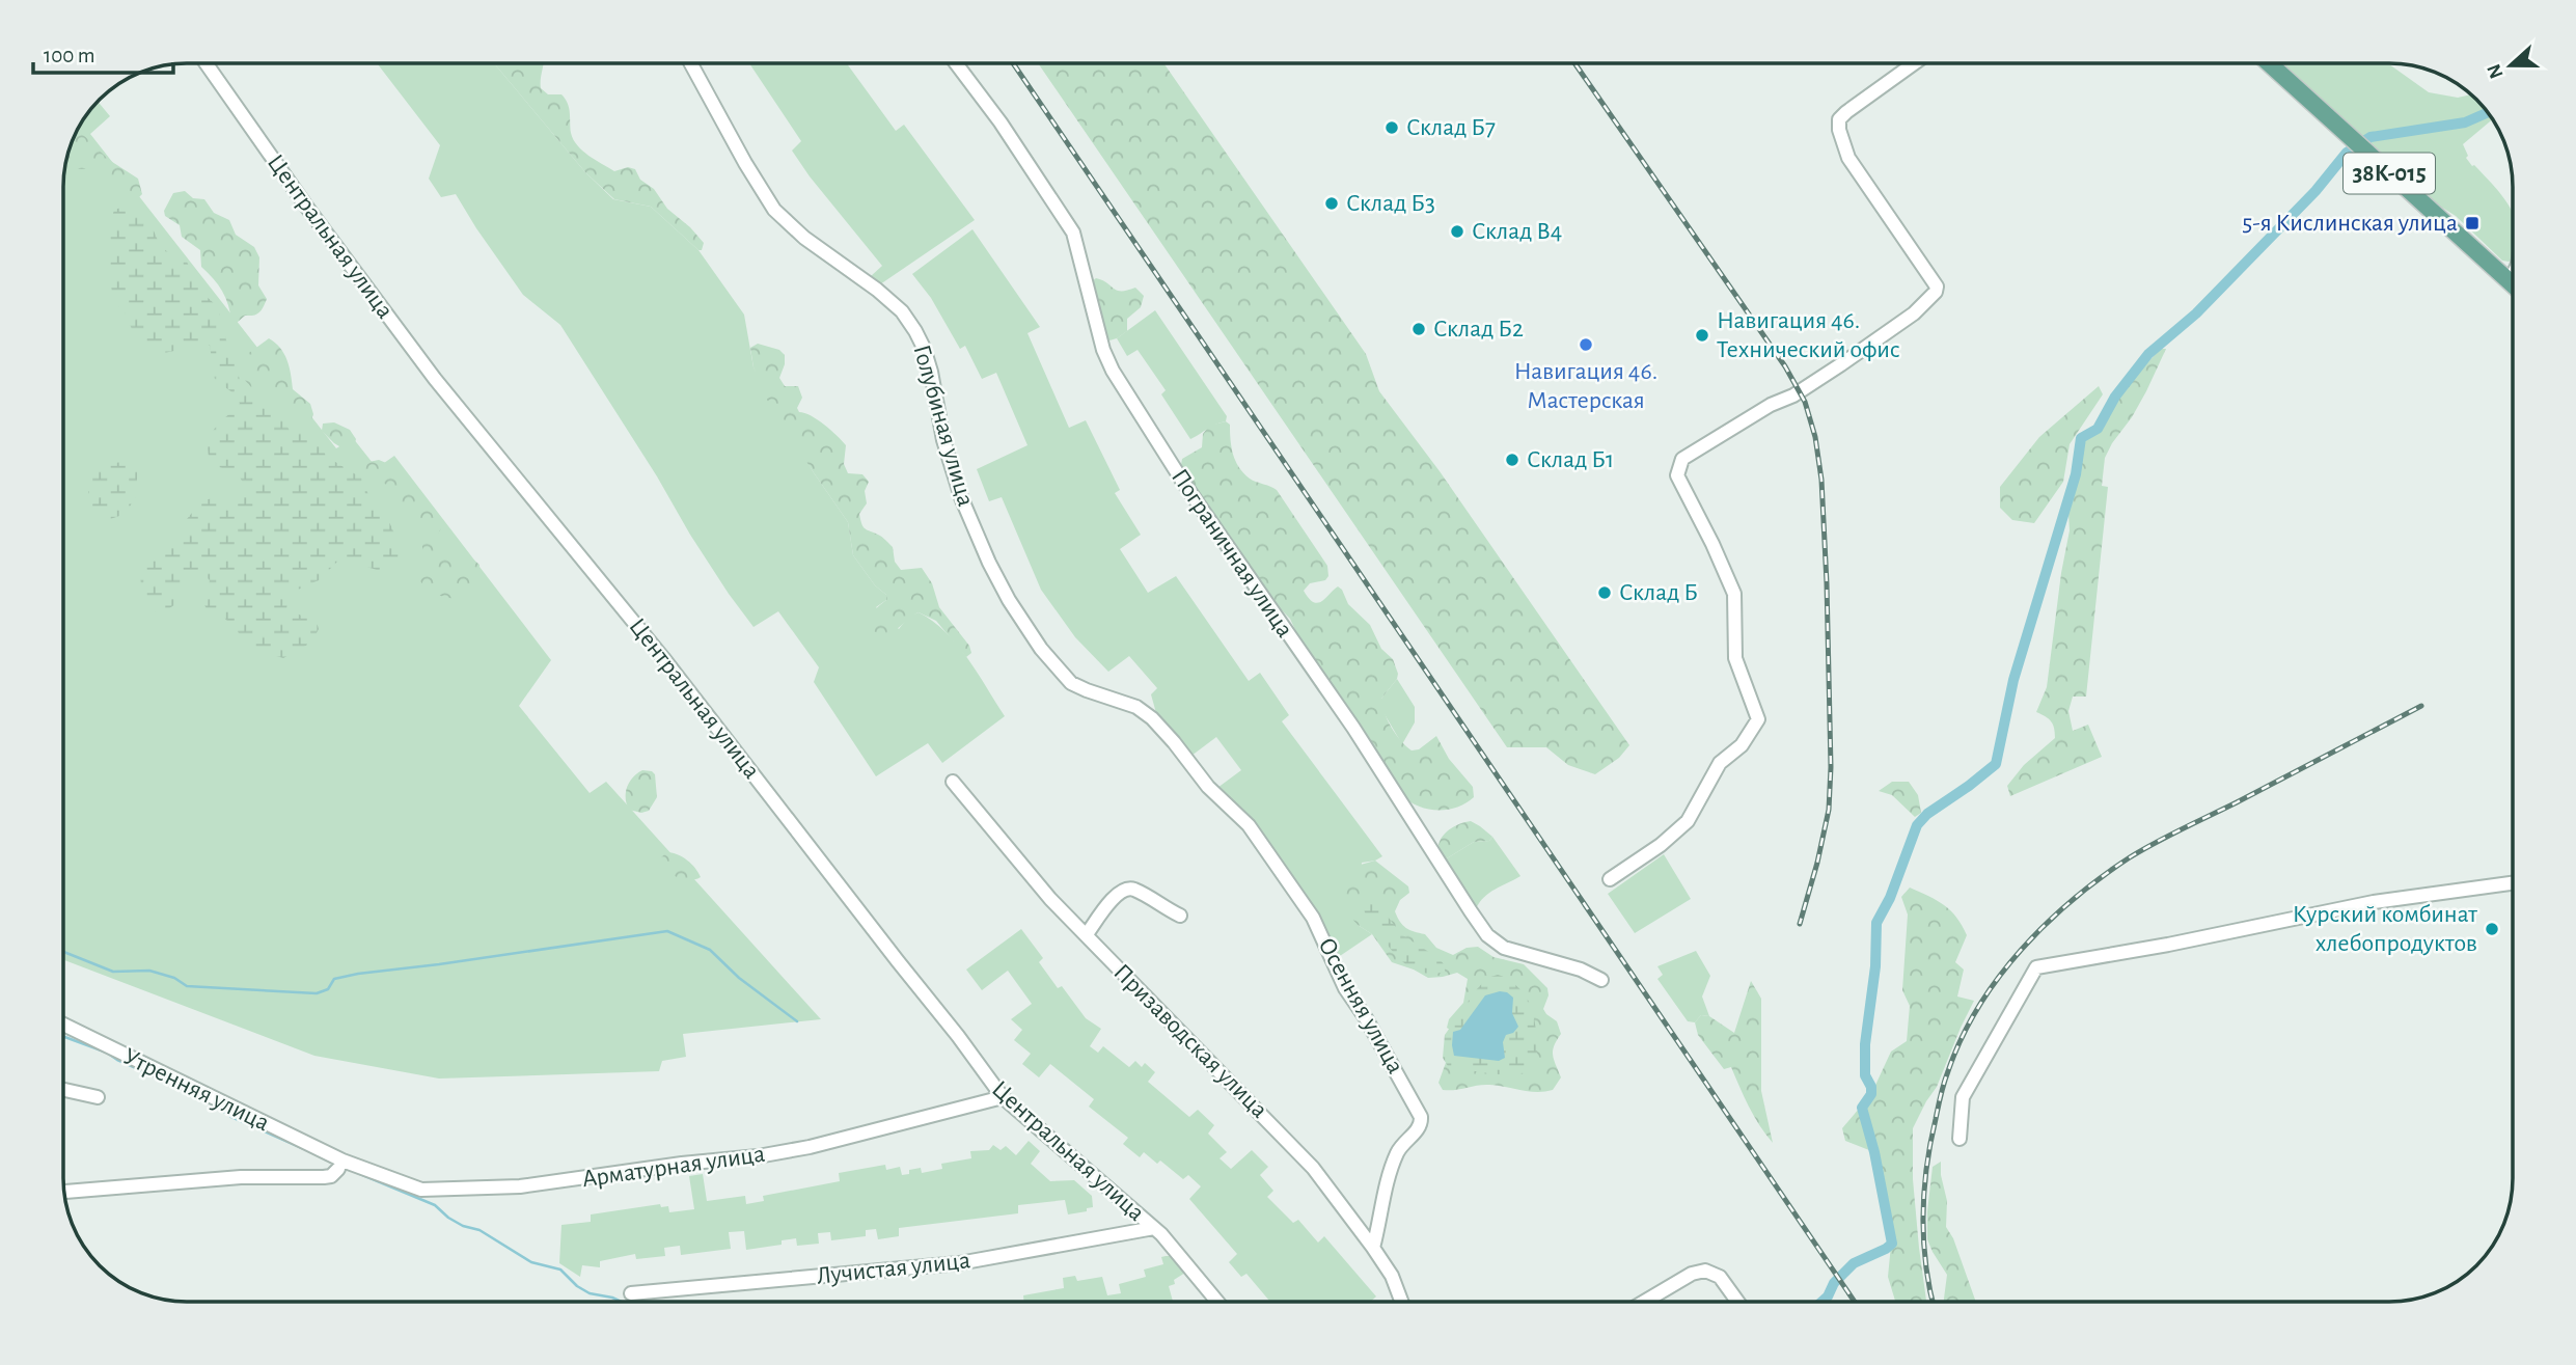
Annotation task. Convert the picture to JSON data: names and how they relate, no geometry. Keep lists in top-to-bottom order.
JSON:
{
  "streets": {
    "main road": ["38К-015"],
    "street": [
      "Центральная улица",
      "Голубиная улица",
      "Пограничная улица",
      "Осенняя улица",
      "Призаводская улица",
      "Утренняя улица",
      "Арматурная улица",
      "Лучистая улица"
    ]
  },
  "crossings": [
    ["Центральная улица", "Арматурная улица"],
    ["Центральная улица", "Лучистая улица"],
    ["Голубиная улица", "Осенняя улица"],
    ["Осенняя улица", "Призаводская улица"],
    ["Утренняя улица", "Арматурная улица"]
  ],
  "places": {
    "other": [
      "Склад Б7",
      "Склад Б3",
      "Склад В4",
      "Склад Б2",
      "Навигация 46. Технический офис",
      "Навигация 46. Мастерская",
      "Склад Б1",
      "Склад Б",
      "Курский комбинат хлебопродуктов"
    ],
    "transit": ["5-я Кислинская улица"]
  },
  "scale_bar": "100 m",
  "north": "left"
}
